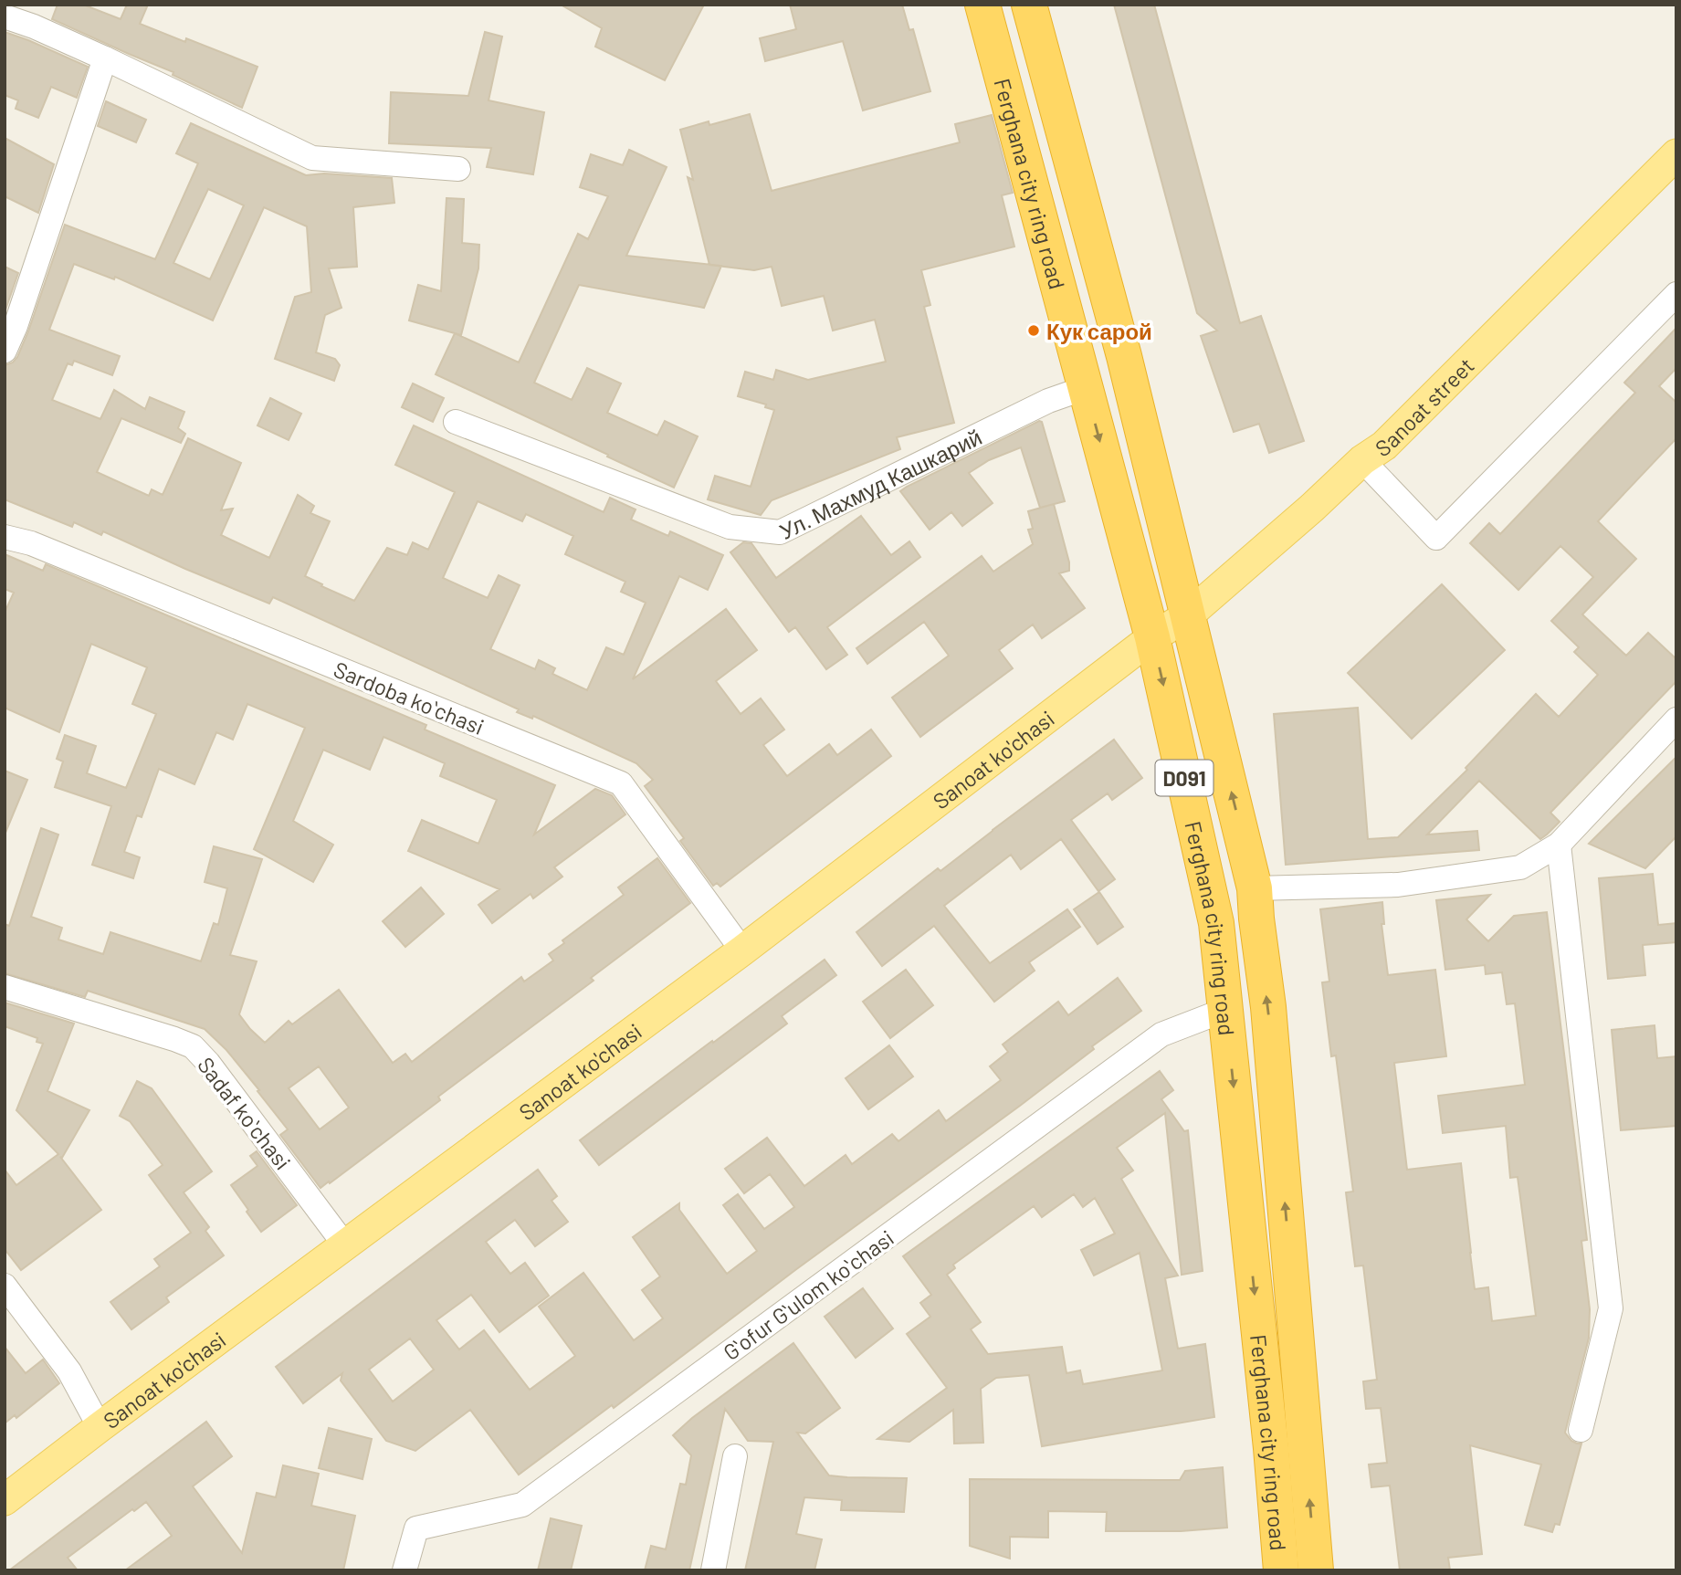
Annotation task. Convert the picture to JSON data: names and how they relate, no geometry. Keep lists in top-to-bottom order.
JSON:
{
  "streets": {
    "highway": ["Ferghana city ring road", "D091"],
    "main road": ["Sanoat street", "Sanoat ko'chasi"],
    "street": [
      "Ул. Махмуд Кашкарий",
      "Sardoba koʻchasi",
      "Sadaf koʻchasi",
      "Gʻofur Gʻulom koʻchasi"
    ]
  },
  "crossings": [
    ["Ferghana city ring road", "Sanoat street"],
    ["Ferghana city ring road", "Ул. Махмуд Кашкарий"],
    ["Ferghana city ring road", "Sanoat ko'chasi"],
    ["Ferghana city ring road", "Gʻofur Gʻulom koʻchasi"],
    ["Sanoat street", "Sanoat ko'chasi"],
    ["Sardoba koʻchasi", "Sanoat ko'chasi"],
    ["Sanoat ko'chasi", "Sadaf koʻchasi"]
  ],
  "places": ["Кук сарой"]
}
